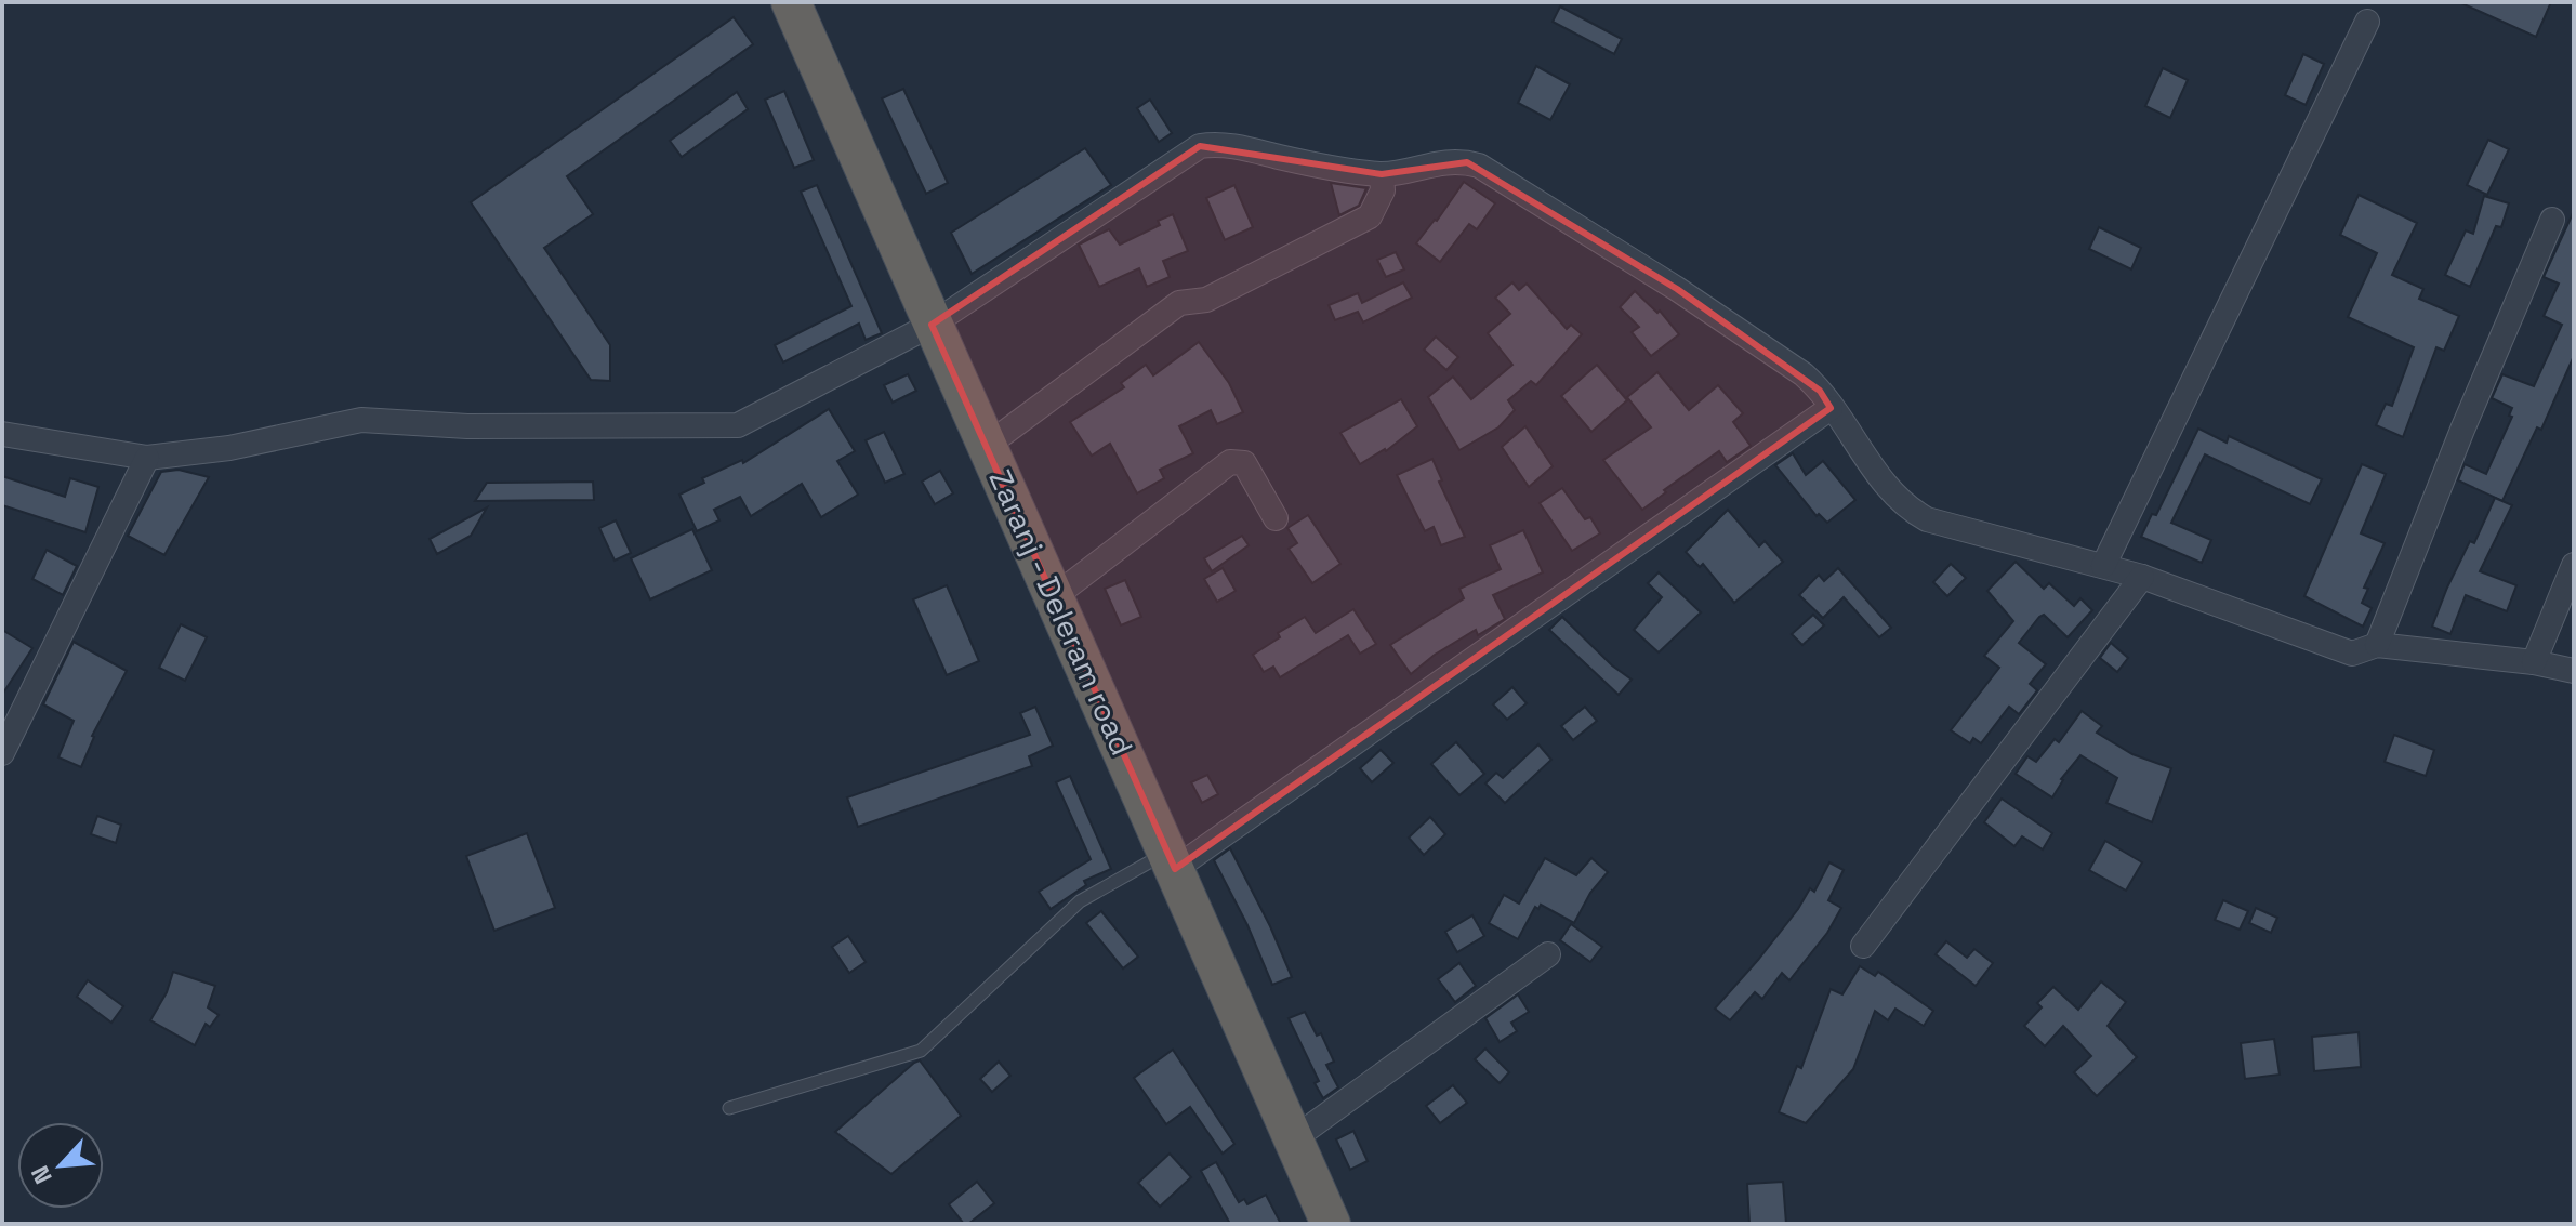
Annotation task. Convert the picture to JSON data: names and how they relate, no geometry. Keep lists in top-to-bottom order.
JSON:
{
  "streets": {
    "highway": ["Zaranj - Deleram road"]
  },
  "north": "bottom left"
}
